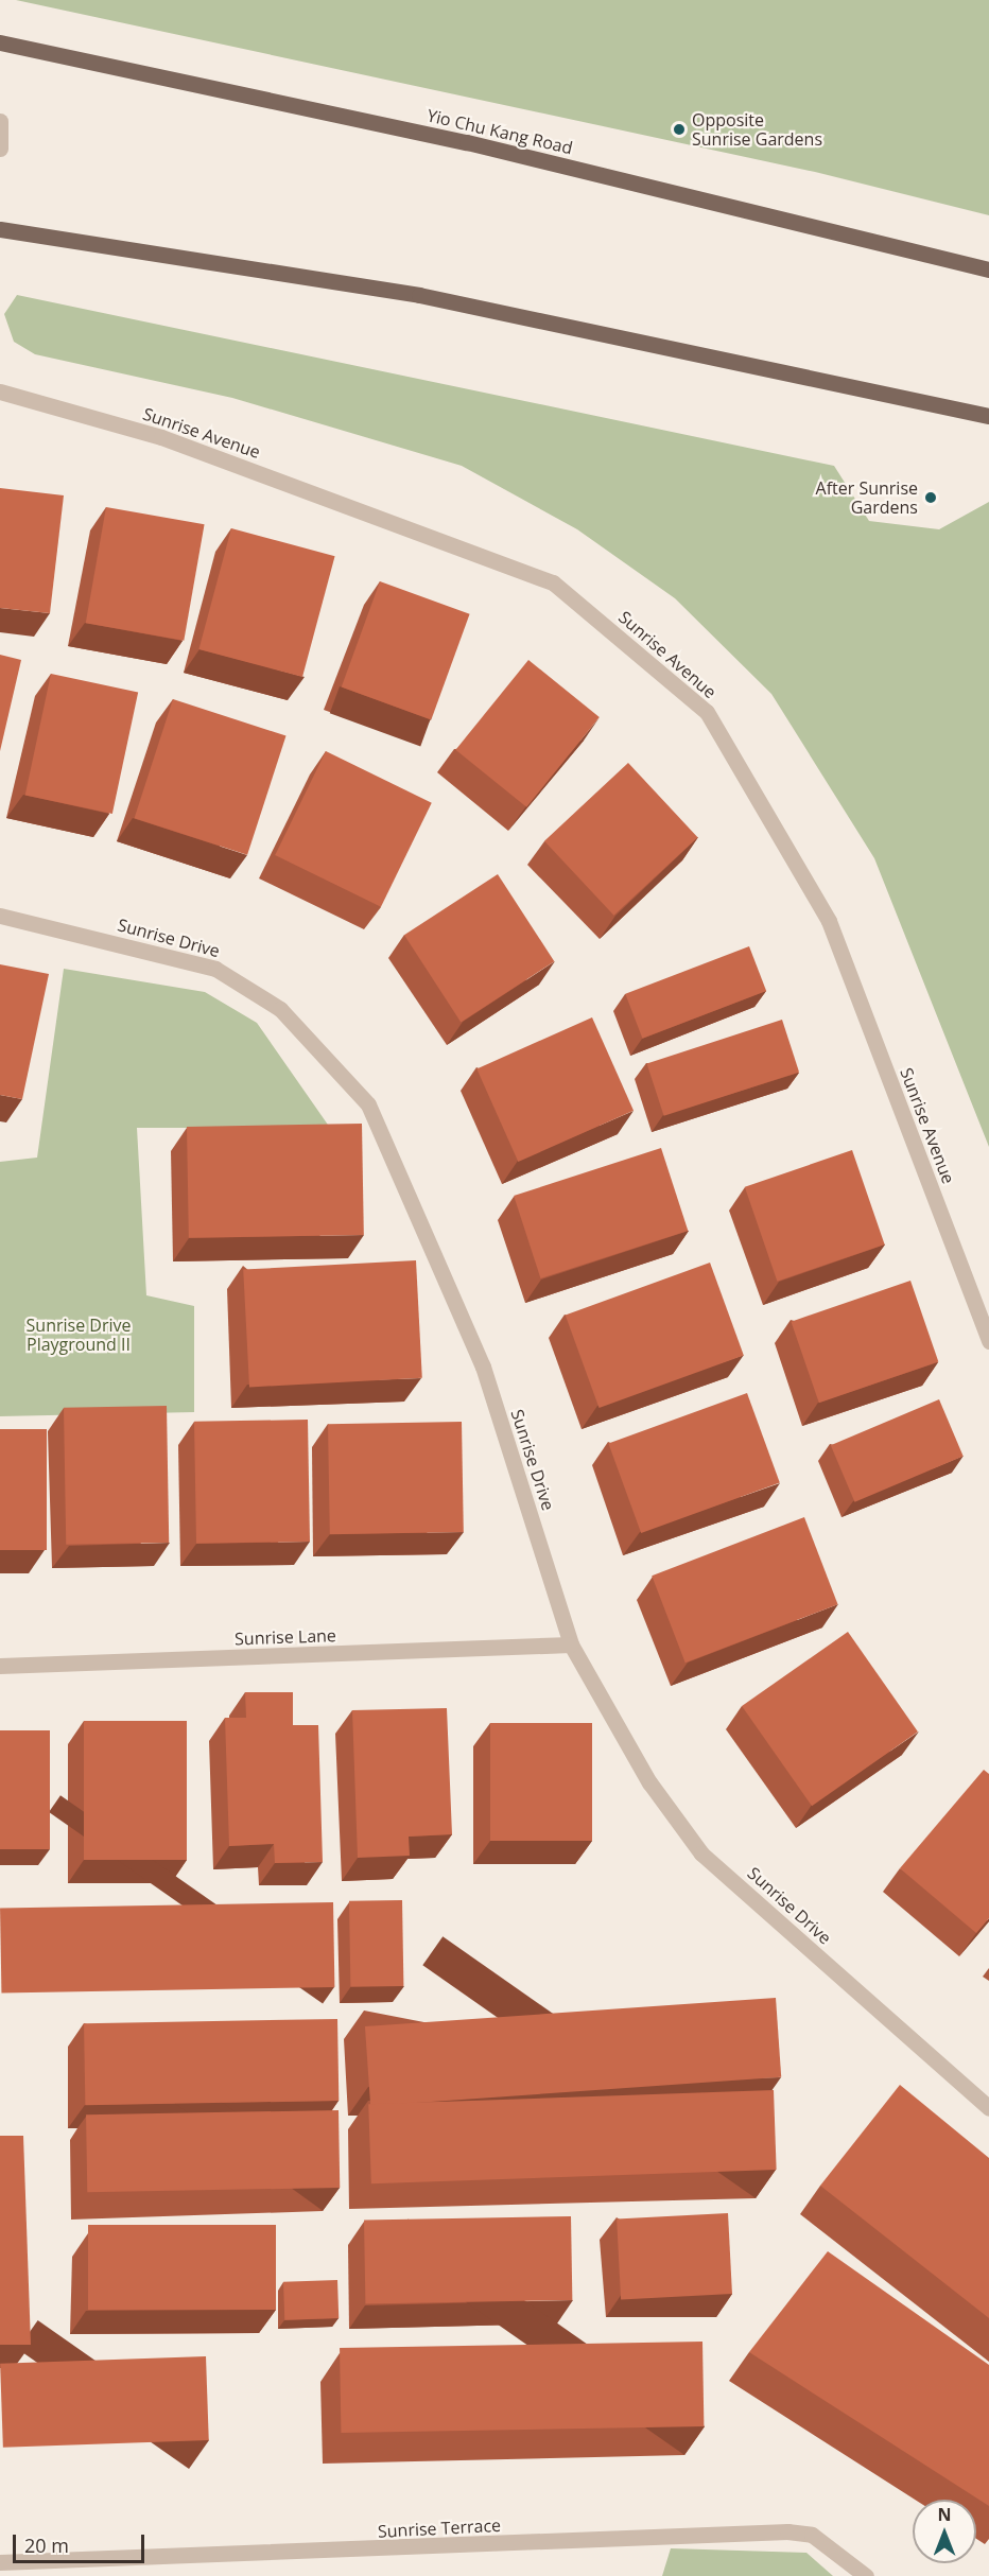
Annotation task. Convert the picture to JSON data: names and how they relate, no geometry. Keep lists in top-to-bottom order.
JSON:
{
  "streets": {
    "main road": ["Yio Chu Kang Road"],
    "street": [
      "Sunrise Avenue",
      "Sunrise Drive",
      "Sunrise Lane",
      "Sunrise Terrace"
    ]
  },
  "crossings": [
    ["Sunrise Drive", "Sunrise Lane"]
  ],
  "parks": ["Sunrise Drive Playground II"],
  "places": ["Opposite Sunrise Gardens", "After Sunrise Gardens"],
  "scale_bar": "20 m",
  "north": "top"
}
